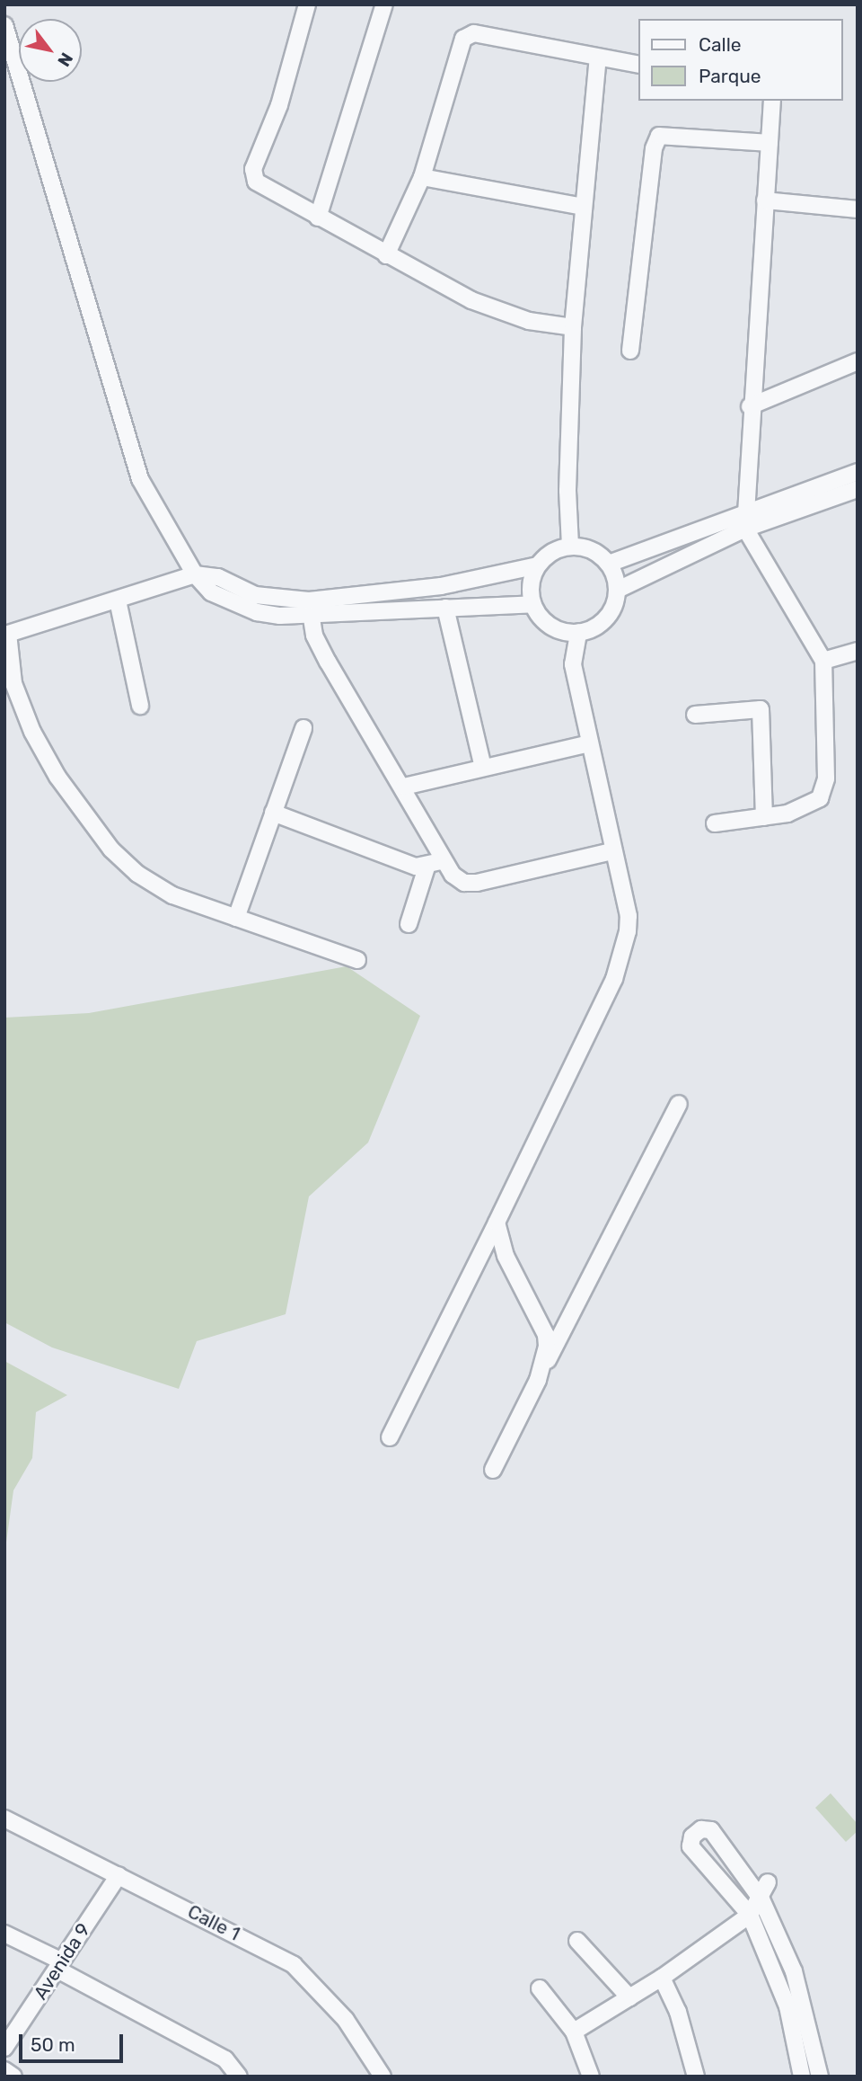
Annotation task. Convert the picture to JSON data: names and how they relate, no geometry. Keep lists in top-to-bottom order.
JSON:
{
  "streets": {
    "street": ["Calle 1", "Avenida 9"]
  },
  "crossings": [
    ["Calle 1", "Avenida 9"]
  ],
  "legend": ["Calle", "Parque"],
  "scale_bar": "50 m",
  "north": "bottom right"
}
